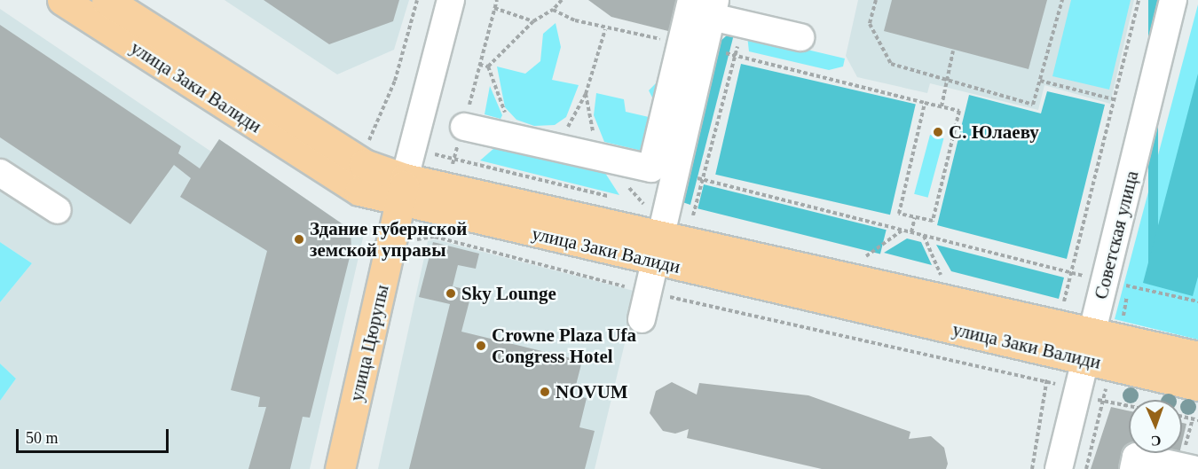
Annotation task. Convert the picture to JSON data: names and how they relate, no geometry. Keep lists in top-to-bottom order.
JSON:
{
  "streets": {
    "main road": ["улица Заки Валиди", "улица Цюрупы"],
    "street": ["Советская улица"]
  },
  "crossings": [
    ["улица Заки Валиди", "Советская улица"],
    ["улица Заки Валиди", "улица Цюрупы"]
  ],
  "places": [
    "С. Юлаеву",
    "Здание губернской земской управы",
    "Sky Lounge",
    "Crowne Plaza Ufa Congress Hotel",
    "NOVUM"
  ],
  "scale_bar": "50 m",
  "north": "bottom"
}
